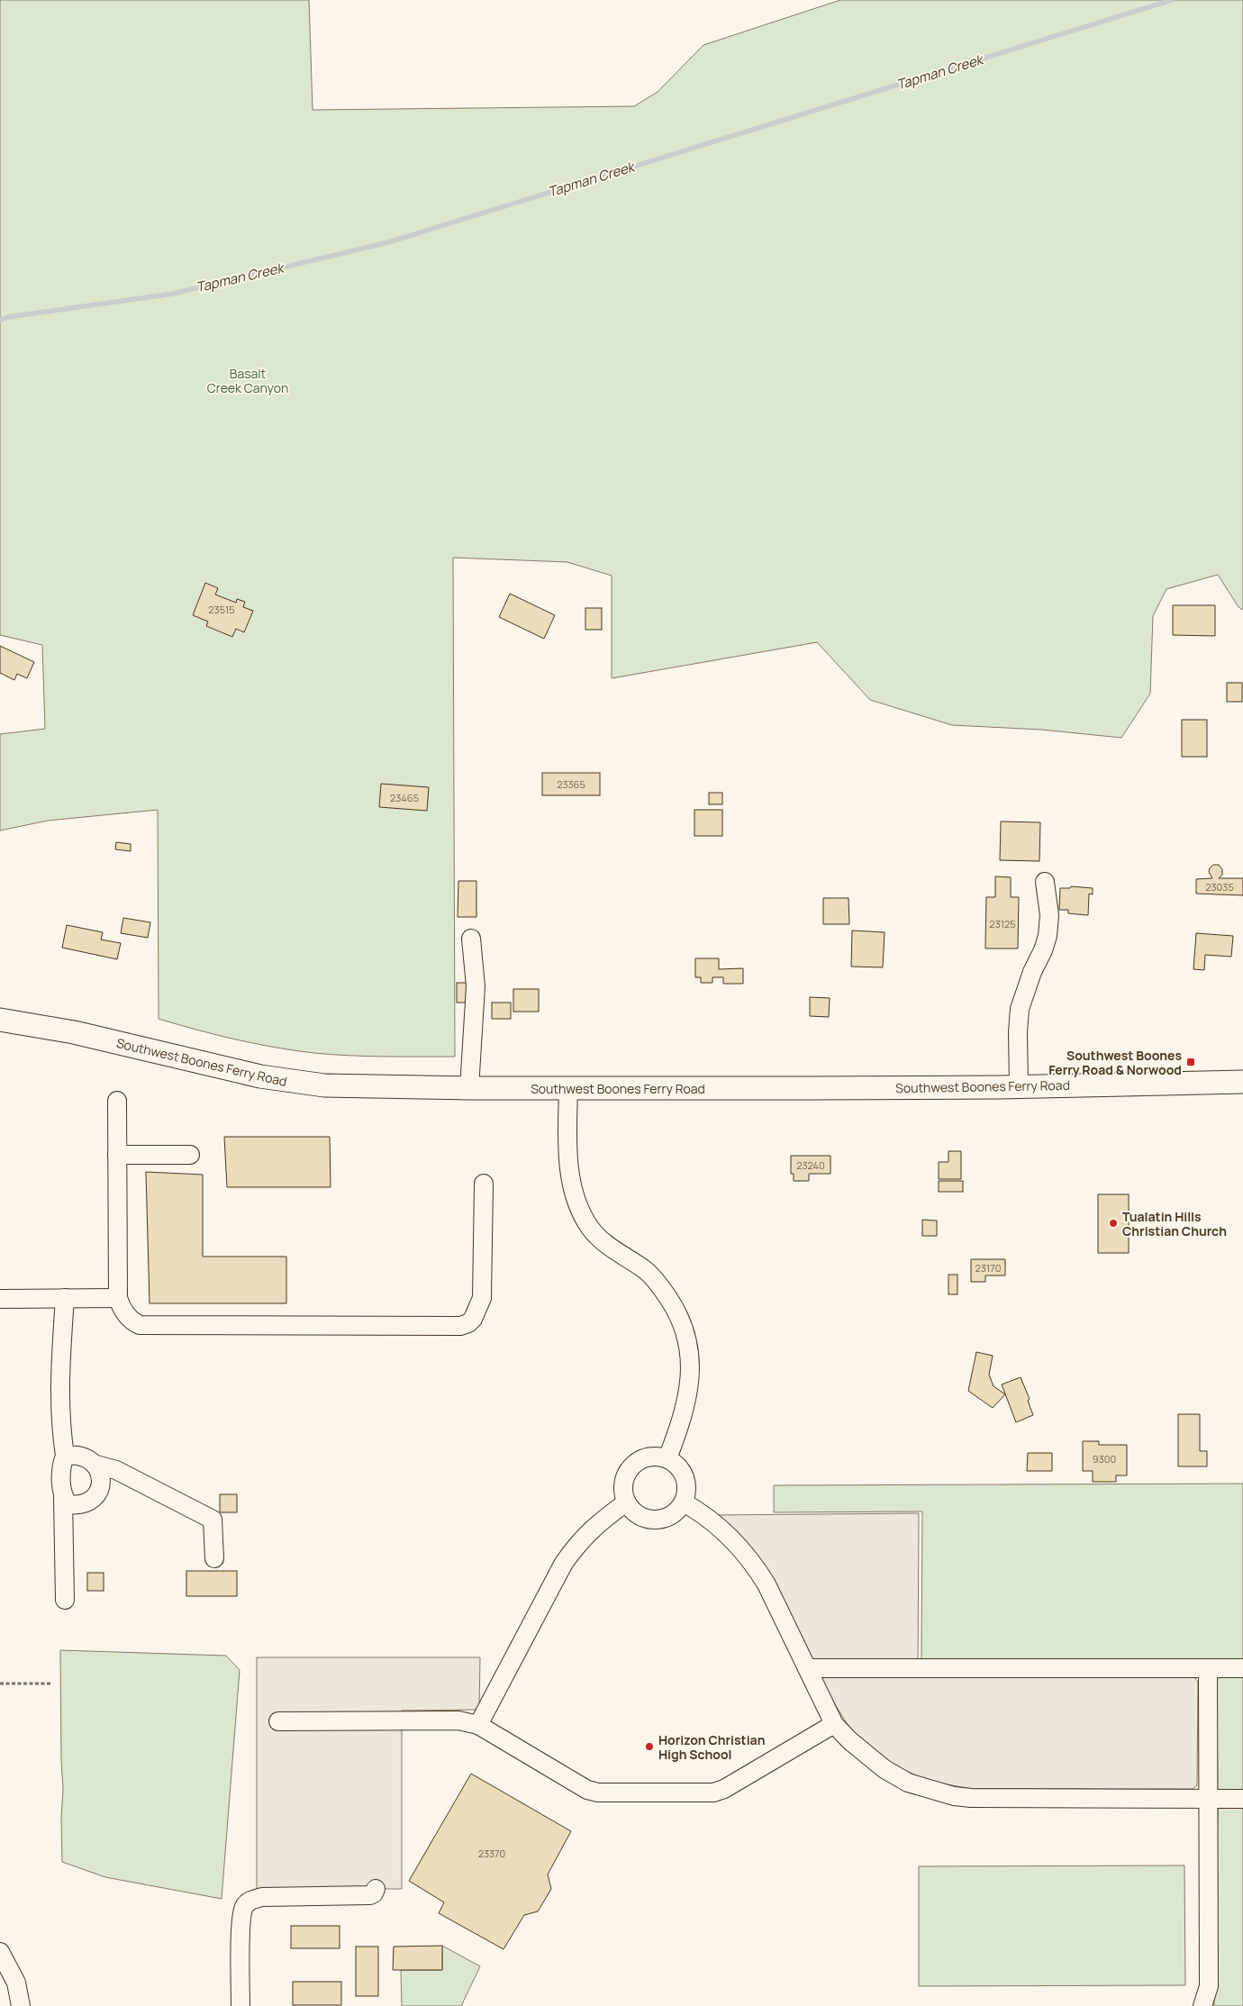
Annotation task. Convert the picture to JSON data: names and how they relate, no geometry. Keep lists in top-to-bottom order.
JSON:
{
  "streets": {
    "main road": ["Southwest Boones Ferry Road"]
  },
  "water": ["Tapman Creek"],
  "parks": ["Basalt Creek Canyon"],
  "places": {
    "transit": ["Southwest Boones Ferry Road & Norwood"],
    "other": ["Tualatin Hills Christian Church", "Horizon Christian High School"]
  },
  "house_numbers": [
    "23515",
    "23365",
    "23465",
    "23035",
    "23125",
    "23240",
    "23170",
    "9300",
    "23370"
  ]
}
